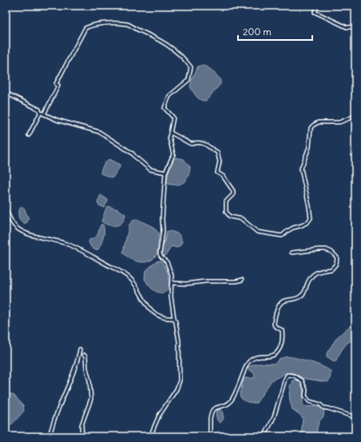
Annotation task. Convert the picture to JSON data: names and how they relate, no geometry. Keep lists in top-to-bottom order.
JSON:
{
  "scale_bar": "200 m"
}
